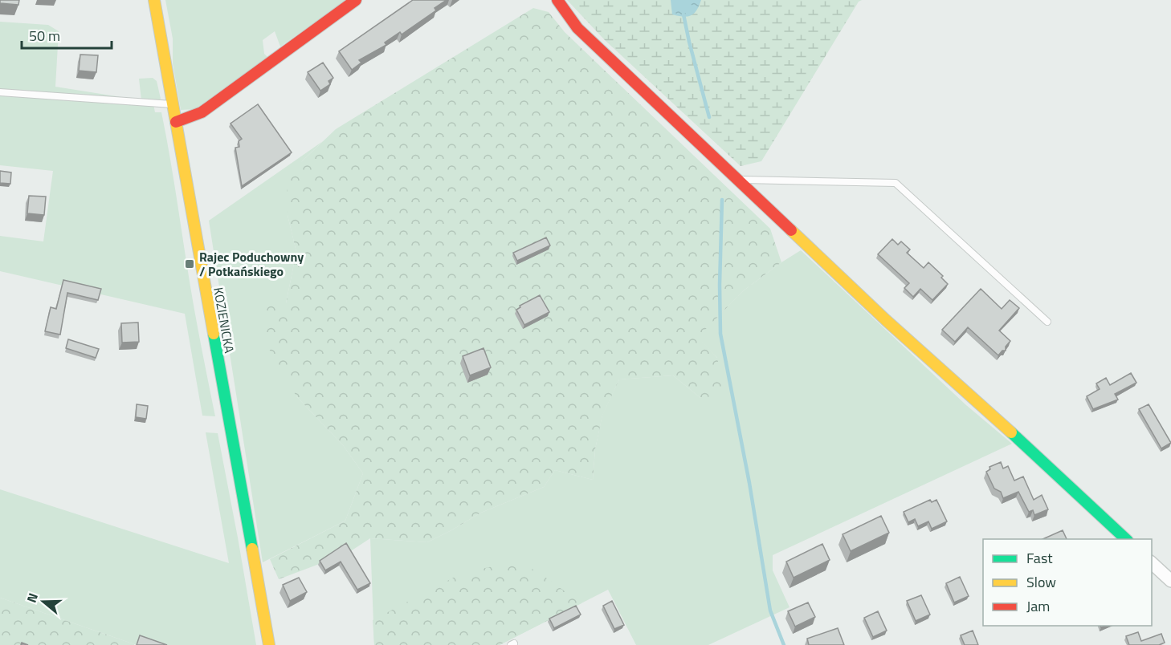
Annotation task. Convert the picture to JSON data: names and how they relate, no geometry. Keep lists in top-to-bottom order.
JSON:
{
  "streets": {
    "street": ["KOZIENICKA"]
  },
  "places": {
    "transit": ["Rajec Poduchowny / Potkańskiego"]
  },
  "legend": ["Fast", "Slow", "Jam"],
  "scale_bar": "50 m",
  "north": "left"
}
